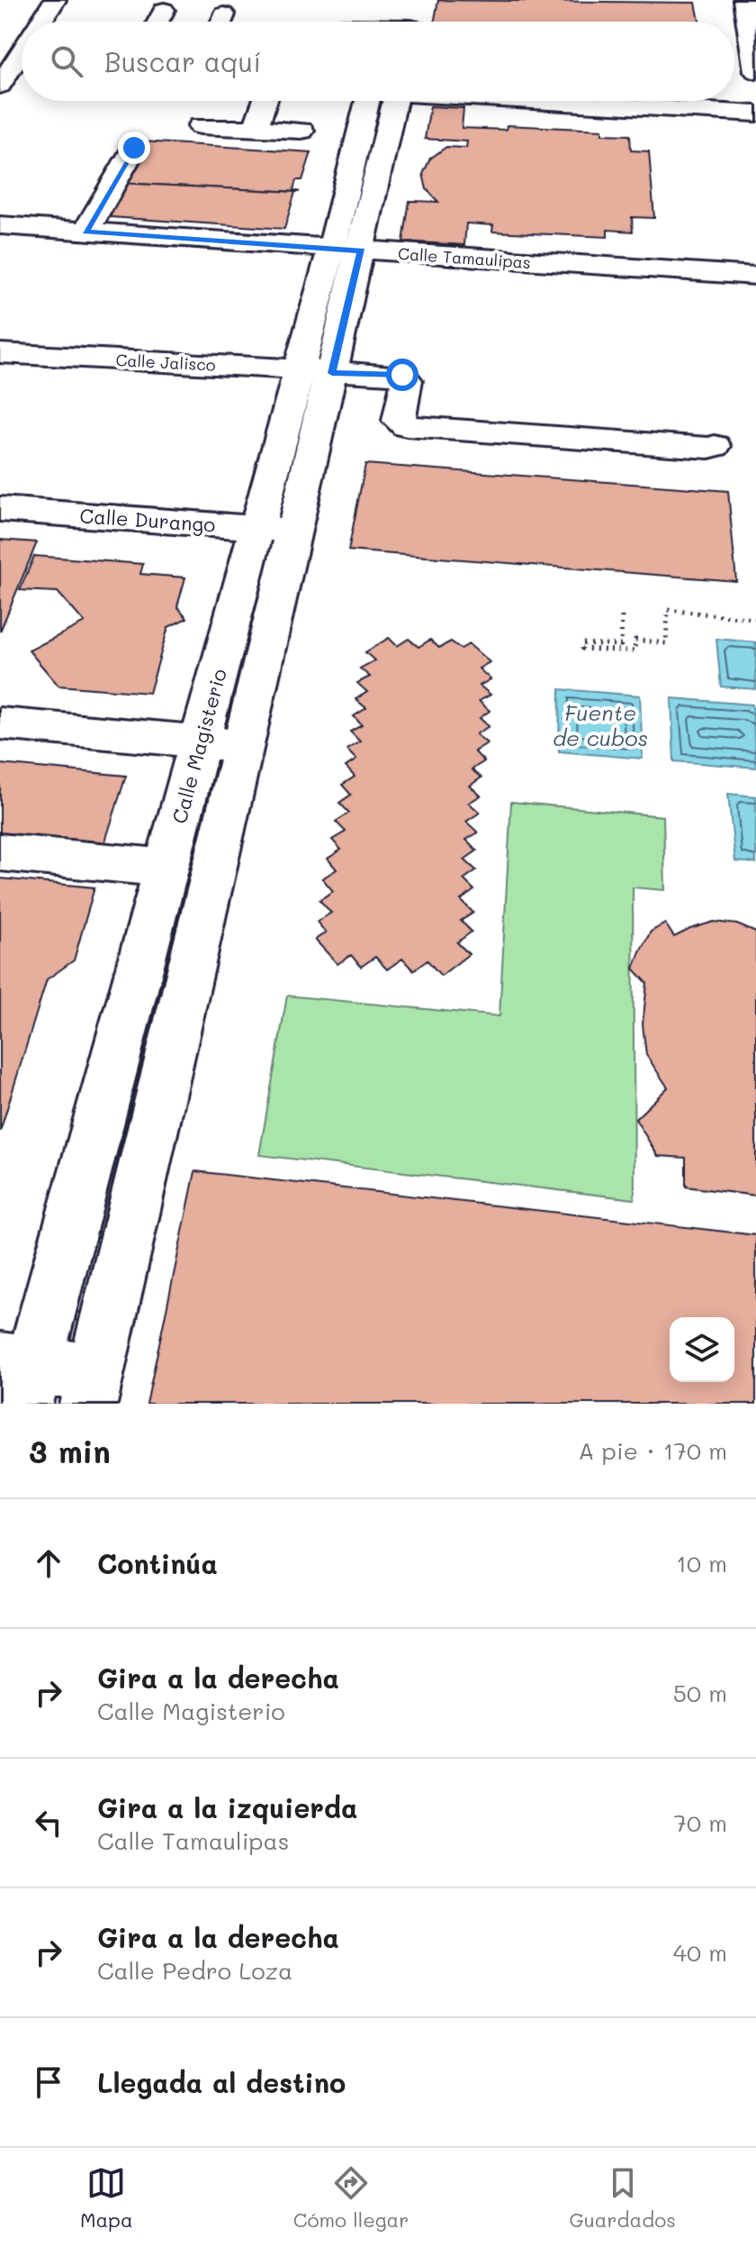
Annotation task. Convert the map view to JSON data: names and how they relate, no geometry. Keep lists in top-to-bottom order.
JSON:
{
  "streets": {
    "street": [
      "Calle Tamaulipas",
      "Calle Jalisco",
      "Calle Durango",
      "Calle Magisterio"
    ]
  },
  "crossings": [
    ["Calle Tamaulipas", "Calle Magisterio"],
    ["Calle Jalisco", "Calle Magisterio"],
    ["Calle Durango", "Calle Magisterio"]
  ],
  "water": ["Fuente de cubos"],
  "page": {
    "search": "Buscar aquí",
    "heading": ["3 min", "A pie · 170 m"],
    "list": [
      ["Continúa", "10 m"],
      ["Gira a la derecha", "Calle Magisterio", "50 m"],
      ["Gira a la izquierda", "Calle Tamaulipas", "70 m"],
      ["Gira a la derecha", "Calle Pedro Loza", "40 m"],
      "Llegada al destino"
    ],
    "nav": ["Mapa", "Cómo llegar", "Guardados"]
  }
}
